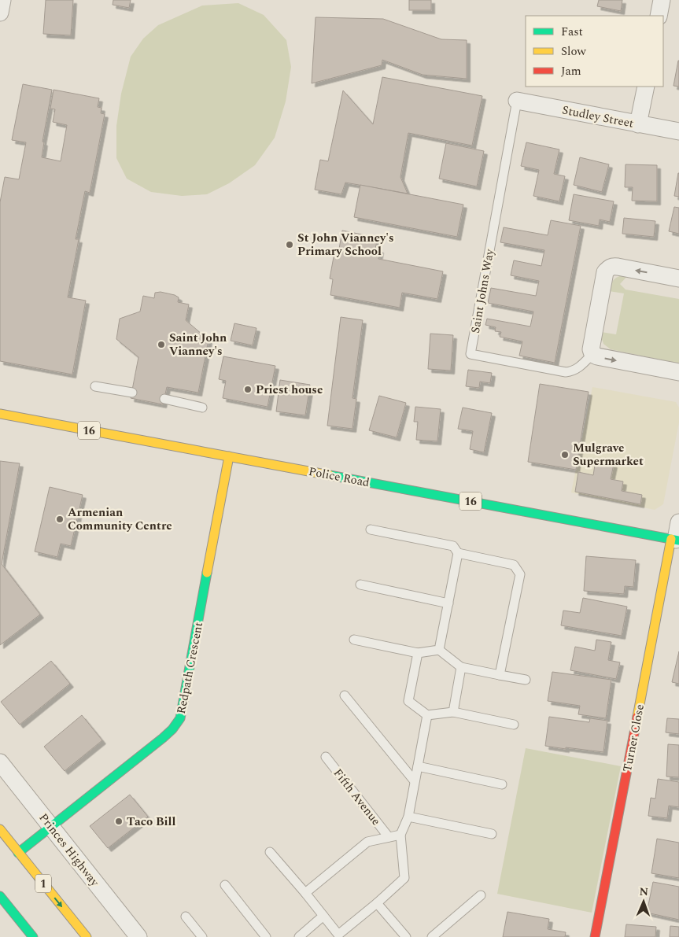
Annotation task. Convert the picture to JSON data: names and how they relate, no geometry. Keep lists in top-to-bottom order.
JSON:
{
  "streets": {
    "main road": [
      "16",
      "Police Road",
      "Redpath Crescent",
      "Turner Close",
      "1"
    ],
    "street": ["Studley Street", "Princes Highway"],
    "lane": ["Saint Johns Way", "Fifth Avenue"]
  },
  "crossings": [
    ["Studley Street", "Saint Johns Way"],
    ["Police Road", "Redpath Crescent"],
    ["Police Road", "Turner Close"],
    ["Redpath Crescent", "Princes Highway"],
    ["Redpath Crescent", "1"]
  ],
  "places": [
    "St John Vianney's Primary School",
    "Saint John Vianney's",
    "Priest house",
    "Mulgrave Supermarket",
    "Armenian Community Centre",
    "Taco Bill"
  ],
  "legend": ["Fast", "Slow", "Jam"],
  "north": "top"
}
